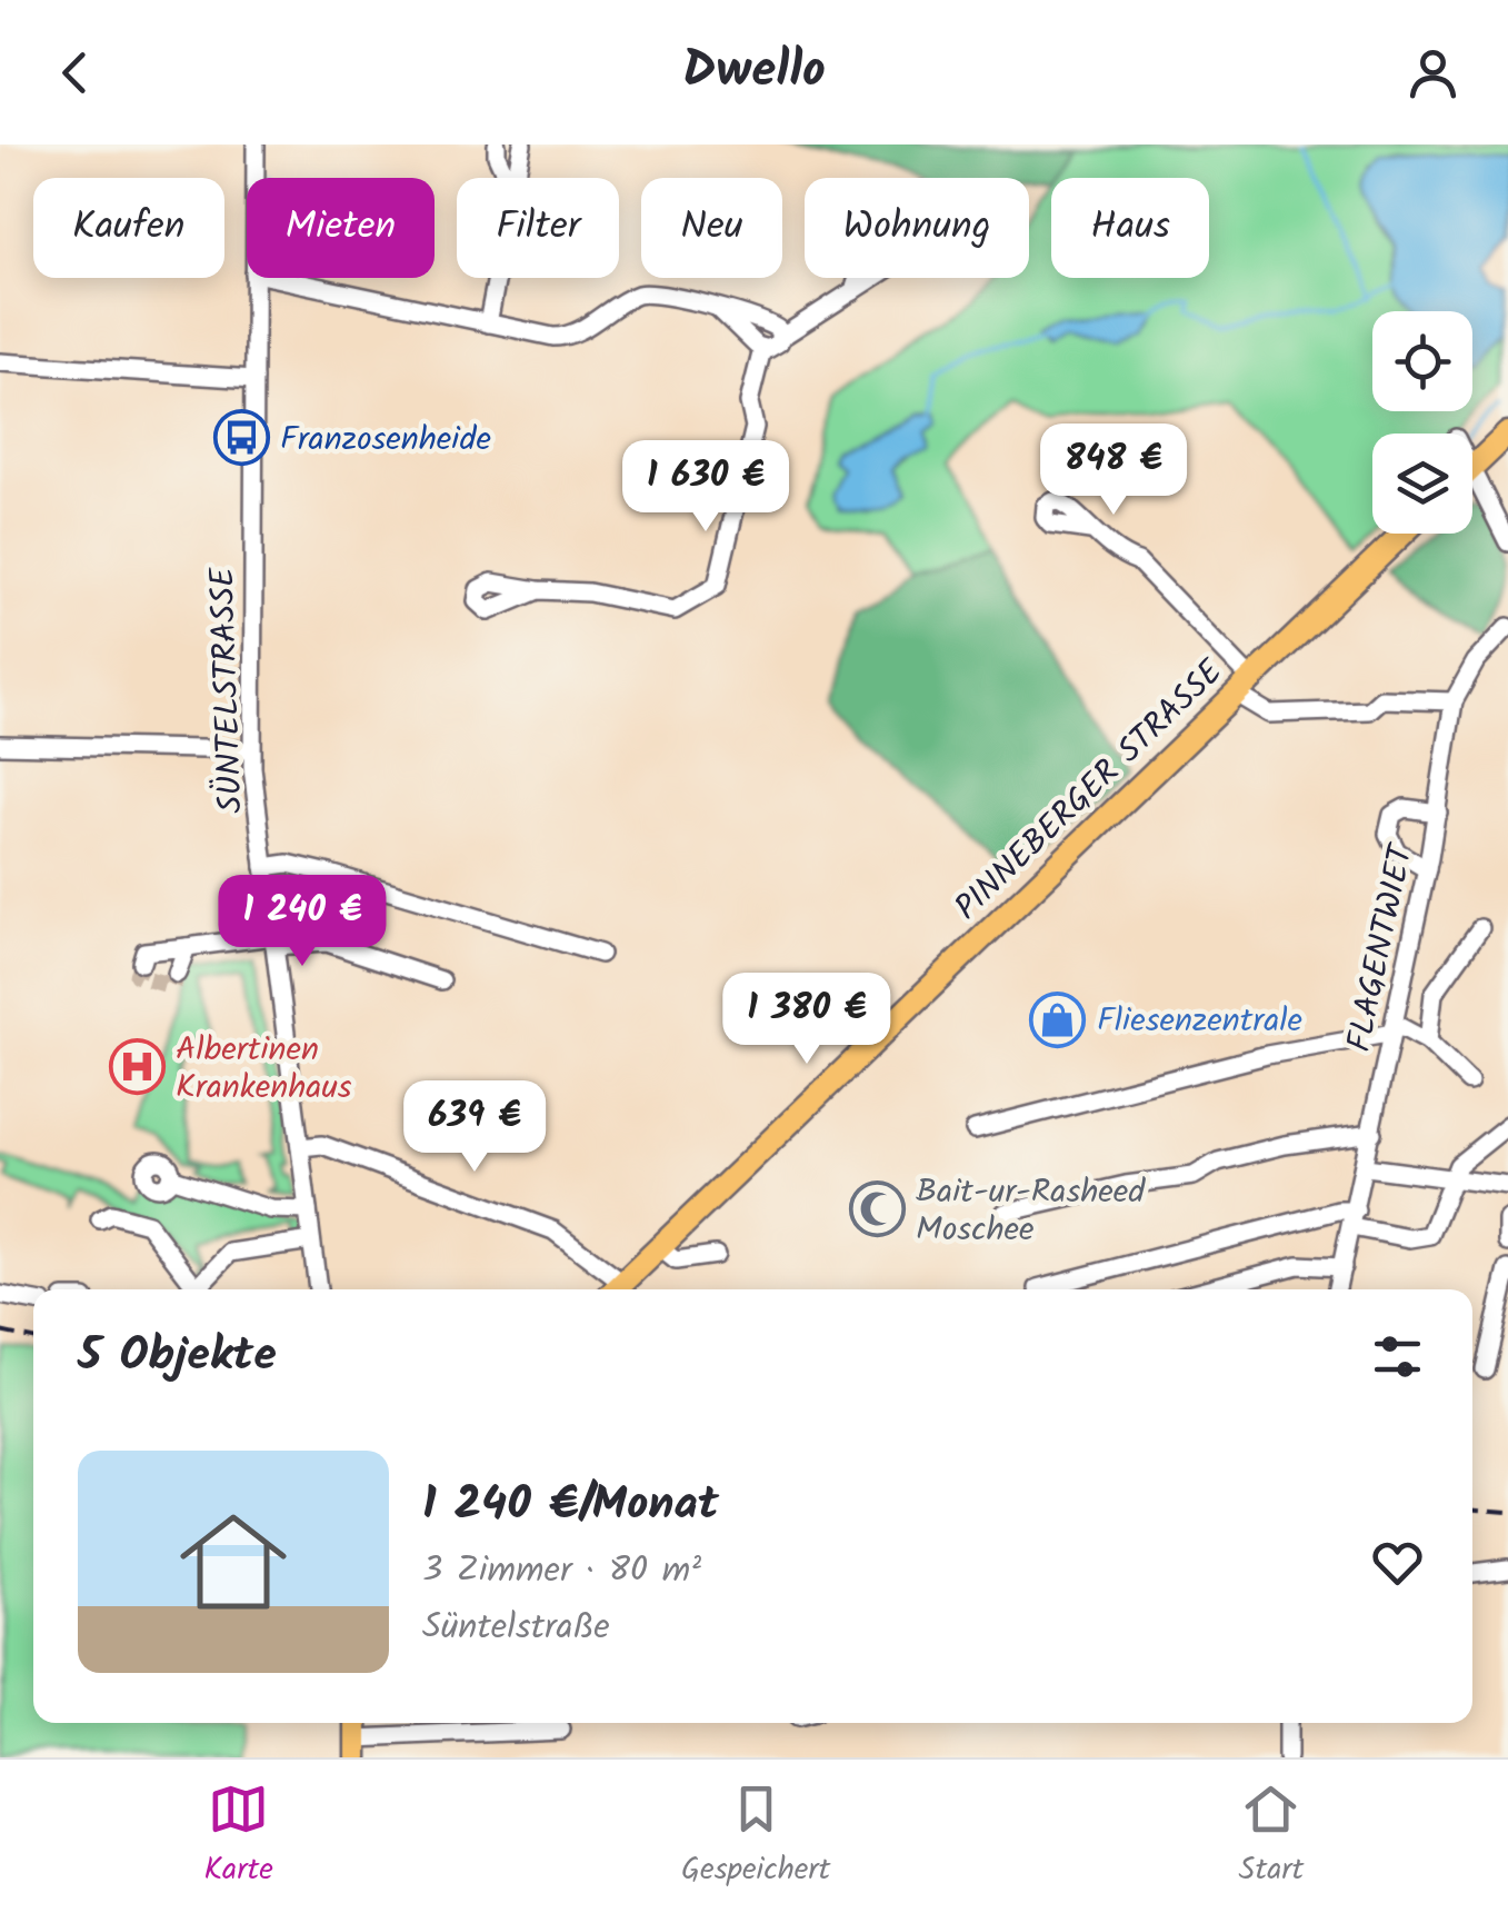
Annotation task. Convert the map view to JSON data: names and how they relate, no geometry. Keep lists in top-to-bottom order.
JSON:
{
  "streets": {
    "main road": ["PINNEBERGER STRASSE"],
    "street": ["SÜNTELSTRASSE", "FLAGENTWIET"]
  },
  "places": {
    "bus stop": ["Franzosenheide"],
    "shop": ["Fliesenzentrale"],
    "hospital": ["Albertinen Krankenhaus"],
    "mosque": ["Bait-ur-Rasheed Moschee"]
  },
  "page": {
    "header": "Dwello",
    "chip": [
      "Kaufen",
      "Mieten",
      "Filter",
      "Neu",
      "Wohnung",
      "Haus"
    ],
    "price": [
      "848 €",
      "1 630 €",
      "1 240 €",
      "1 380 €",
      "639 €"
    ],
    "heading": "5 Objekte",
    "list": [
      {
        "name": "1 240 €/Monat",
        "note": "3 Zimmer · 80 m² · Süntelstraße"
      }
    ],
    "tabs": ["Karte", "Gespeichert", "Start"]
  }
}
